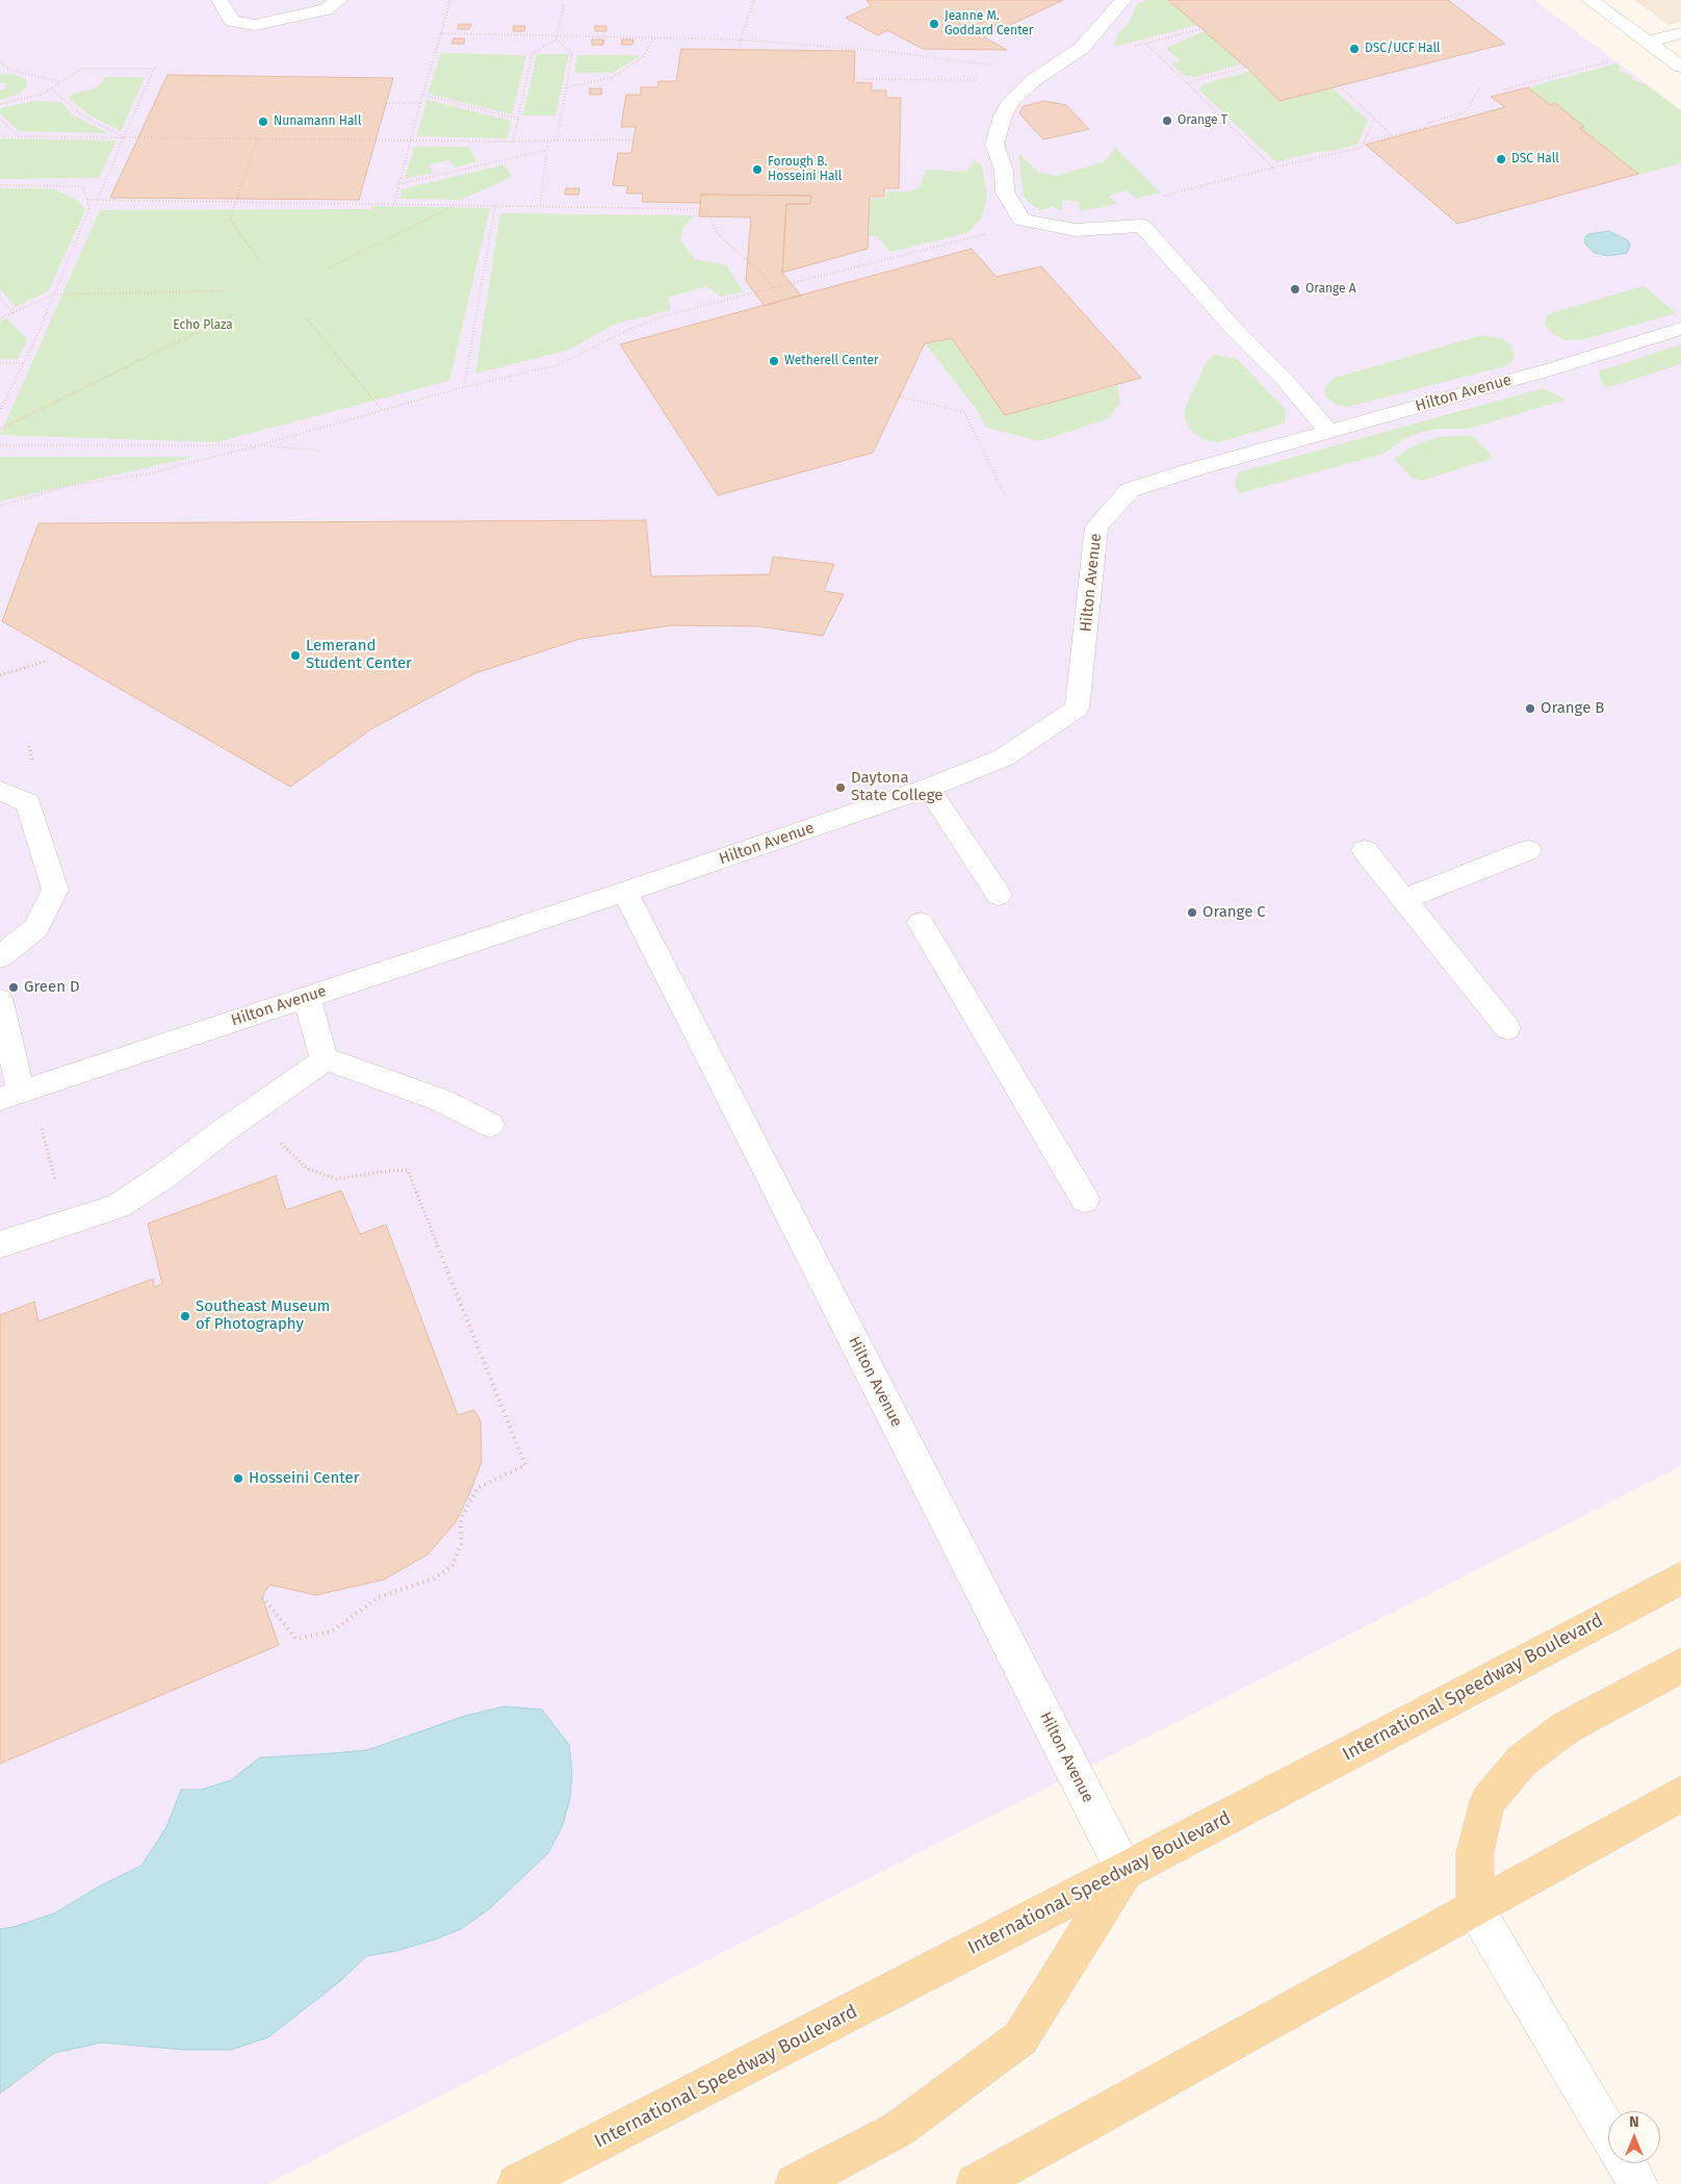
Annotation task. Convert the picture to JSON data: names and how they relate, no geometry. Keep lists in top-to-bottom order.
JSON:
{
  "streets": {
    "main road": ["International Speedway Boulevard"],
    "street": ["Hilton Avenue"]
  },
  "crossings": [
    ["Hilton Avenue", "International Speedway Boulevard"]
  ],
  "parks": ["Echo Plaza"],
  "places": [
    "Jeanne M. Goddard Center",
    "DSC/UCF Hall",
    "Orange T",
    "Nunamann Hall",
    "DSC Hall",
    "Forough B. Hosseini Hall",
    "Orange A",
    "Wetherell Center",
    "Lemerand Student Center",
    "Orange B",
    "Daytona State College",
    "Orange C",
    "Green D",
    "Southeast Museum of Photography",
    "Hosseini Center"
  ],
  "north": "top"
}
